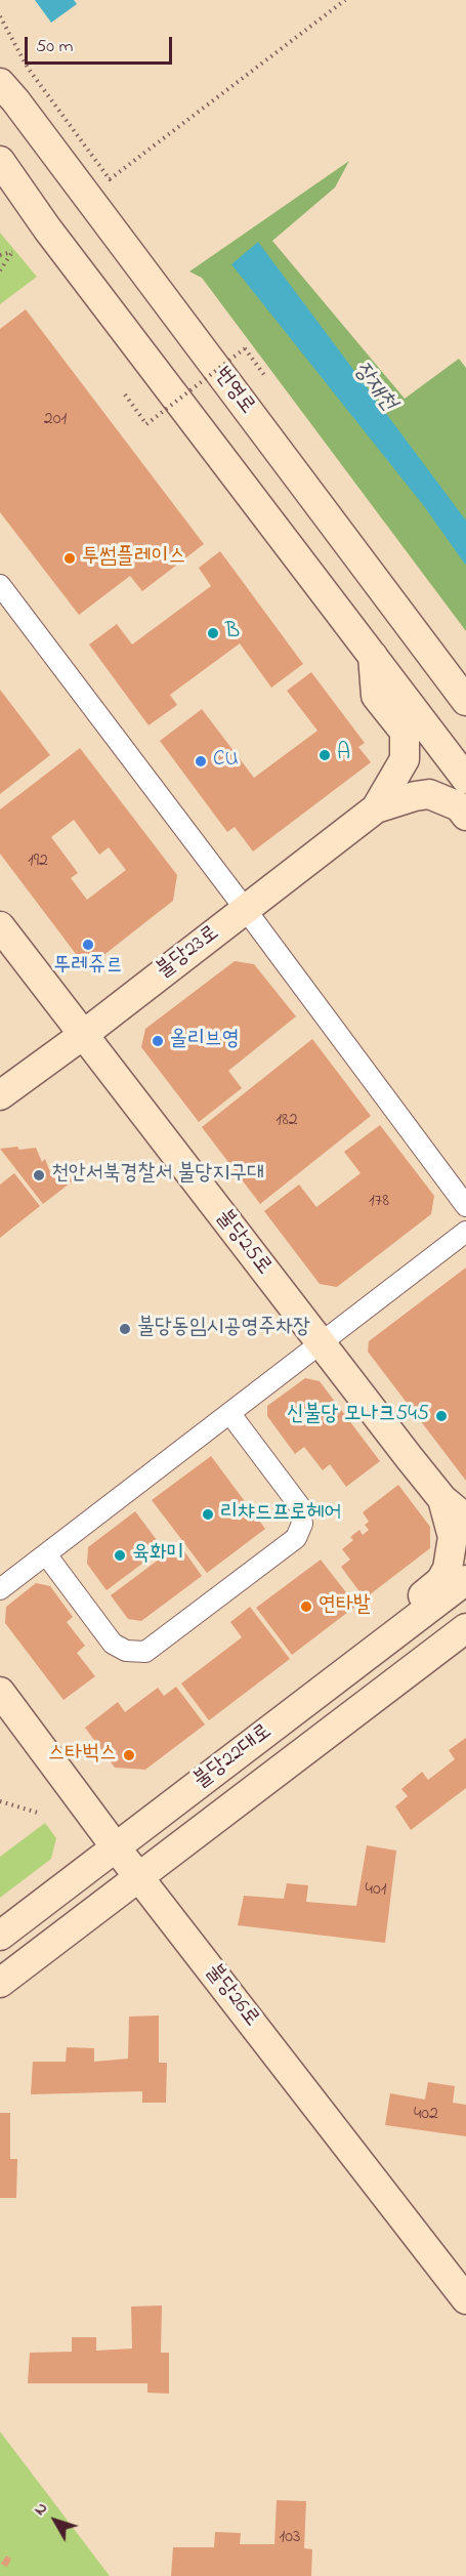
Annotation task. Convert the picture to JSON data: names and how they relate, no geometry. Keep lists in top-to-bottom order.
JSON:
{
  "streets": {
    "main road": [
      "번영로",
      "불당23로",
      "불당25로",
      "불당22대로",
      "불당26로"
    ]
  },
  "crossings": [
    ["불당23로", "불당25로"],
    ["불당22대로", "불당26로"]
  ],
  "water": ["장재천"],
  "places": [
    "투썸플레이스",
    "B",
    "A",
    "CU",
    "뚜레쥬르",
    "올리브영",
    "천안서북경찰서 불당지구대",
    "불당동임시공영주차장",
    "신불당 모나크545",
    "리챠드프로헤어",
    "육화미",
    "연타발",
    "스타벅스"
  ],
  "house_numbers": [
    "201",
    "192",
    "182",
    "178",
    "401",
    "402",
    "103"
  ],
  "scale_bar": "50 m",
  "north": "top left"
}
